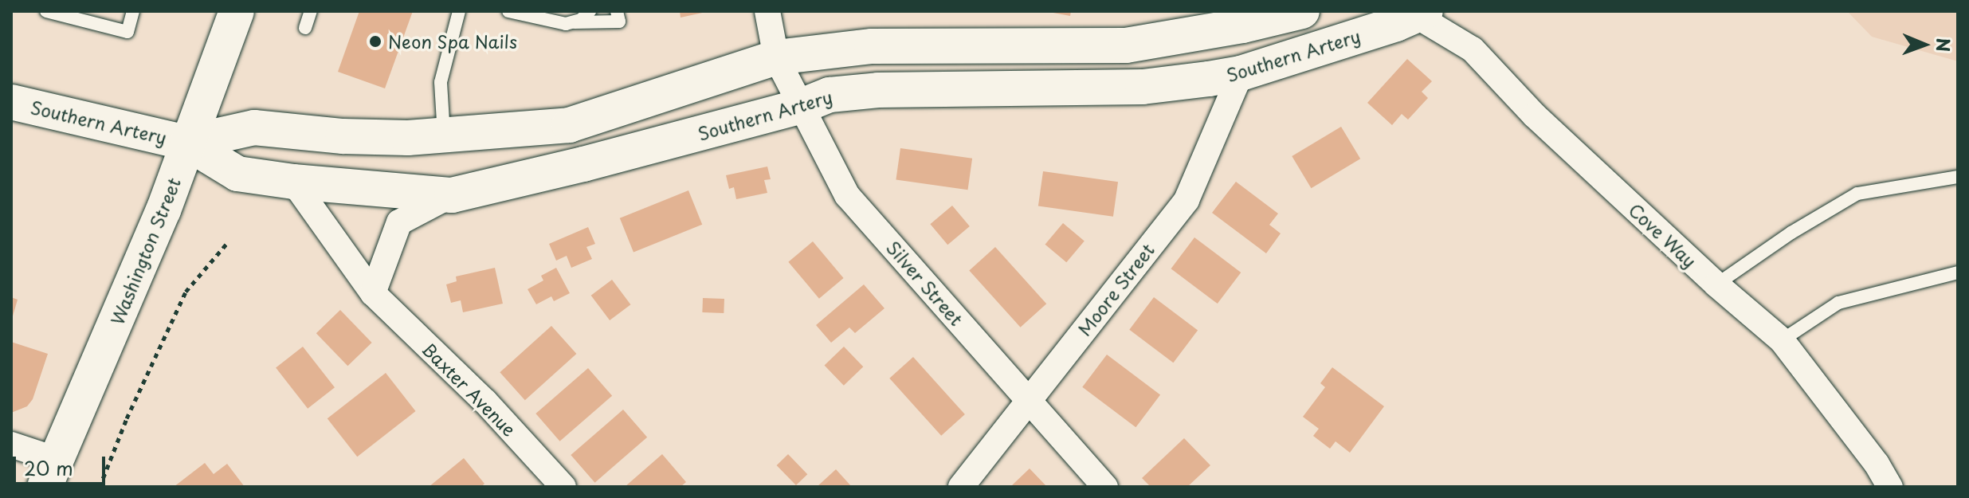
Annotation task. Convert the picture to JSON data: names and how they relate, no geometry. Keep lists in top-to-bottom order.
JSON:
{
  "streets": {
    "main road": ["Southern Artery", "Washington Street"],
    "street": [
      "Cove Way",
      "Silver Street",
      "Moore Street",
      "Baxter Avenue"
    ]
  },
  "crossings": [
    ["Southern Artery", "Cove Way"],
    ["Southern Artery", "Washington Street"],
    ["Southern Artery", "Silver Street"],
    ["Southern Artery", "Moore Street"],
    ["Southern Artery", "Baxter Avenue"],
    ["Silver Street", "Moore Street"]
  ],
  "places": ["Neon Spa Nails"],
  "scale_bar": "20 m",
  "north": "right"
}
